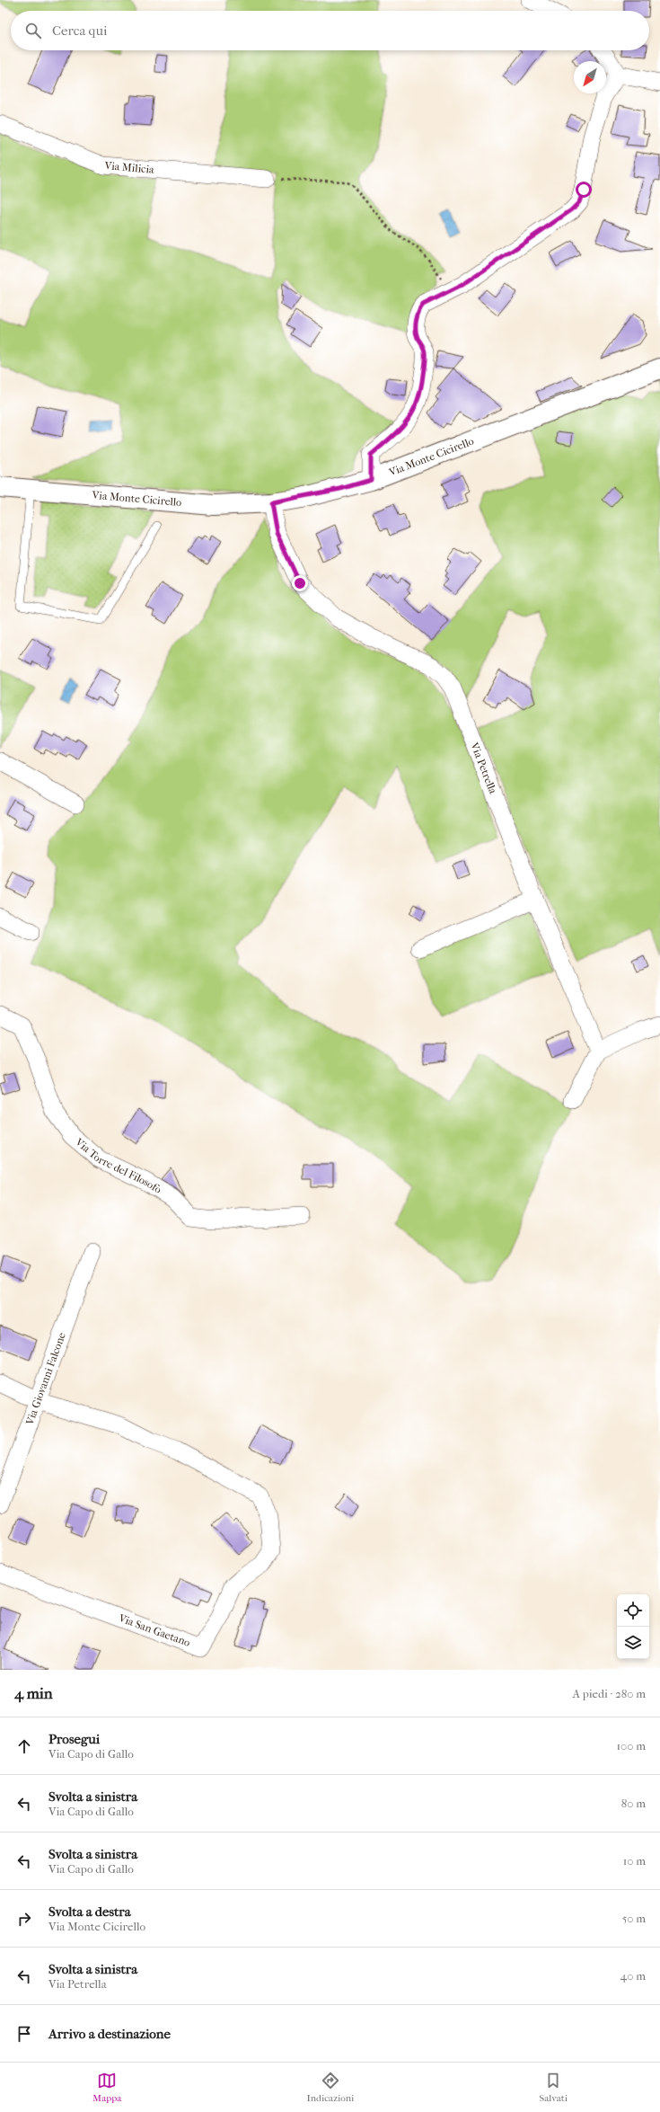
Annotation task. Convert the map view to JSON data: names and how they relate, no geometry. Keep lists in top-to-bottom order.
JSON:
{
  "streets": {
    "street": [
      "Via Milicia",
      "Via Monte Cicirello",
      "Via Petrella",
      "Via Torre del Filosofo",
      "Via Giovanni Falcone",
      "Via San Gaetano"
    ]
  },
  "crossings": [
    ["Via Monte Cicirello", "Via Petrella"],
    ["Via Giovanni Falcone", "Via San Gaetano"]
  ],
  "north": "bottom left",
  "page": {
    "search": "Cerca qui",
    "heading": ["4 min", "A piedi · 280 m"],
    "list": [
      ["Prosegui", "Via Capo di Gallo", "100 m"],
      ["Svolta a sinistra", "Via Capo di Gallo", "80 m"],
      ["Svolta a sinistra", "Via Capo di Gallo", "10 m"],
      ["Svolta a destra", "Via Monte Cicirello", "50 m"],
      ["Svolta a sinistra", "Via Petrella", "40 m"],
      "Arrivo a destinazione"
    ],
    "nav": ["Mappa", "Indicazioni", "Salvati"]
  }
}
